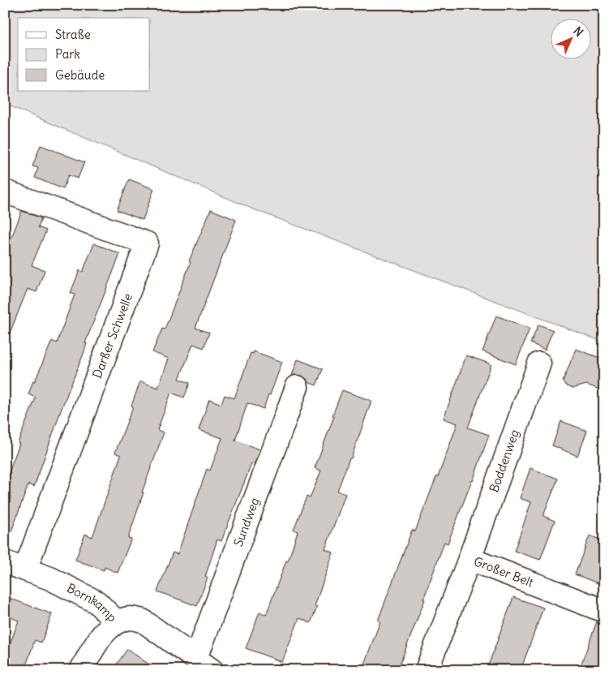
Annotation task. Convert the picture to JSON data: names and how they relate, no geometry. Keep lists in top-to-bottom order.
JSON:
{
  "streets": {
    "street": [
      "Darßer Schwelle",
      "Boddenweg",
      "Sundweg",
      "Großer Belt",
      "Bornkamp"
    ]
  },
  "crossings": [
    ["Darßer Schwelle", "Bornkamp"],
    ["Boddenweg", "Großer Belt"],
    ["Sundweg", "Bornkamp"]
  ],
  "legend": ["Straße", "Park", "Gebäude"],
  "north": "top right"
}
